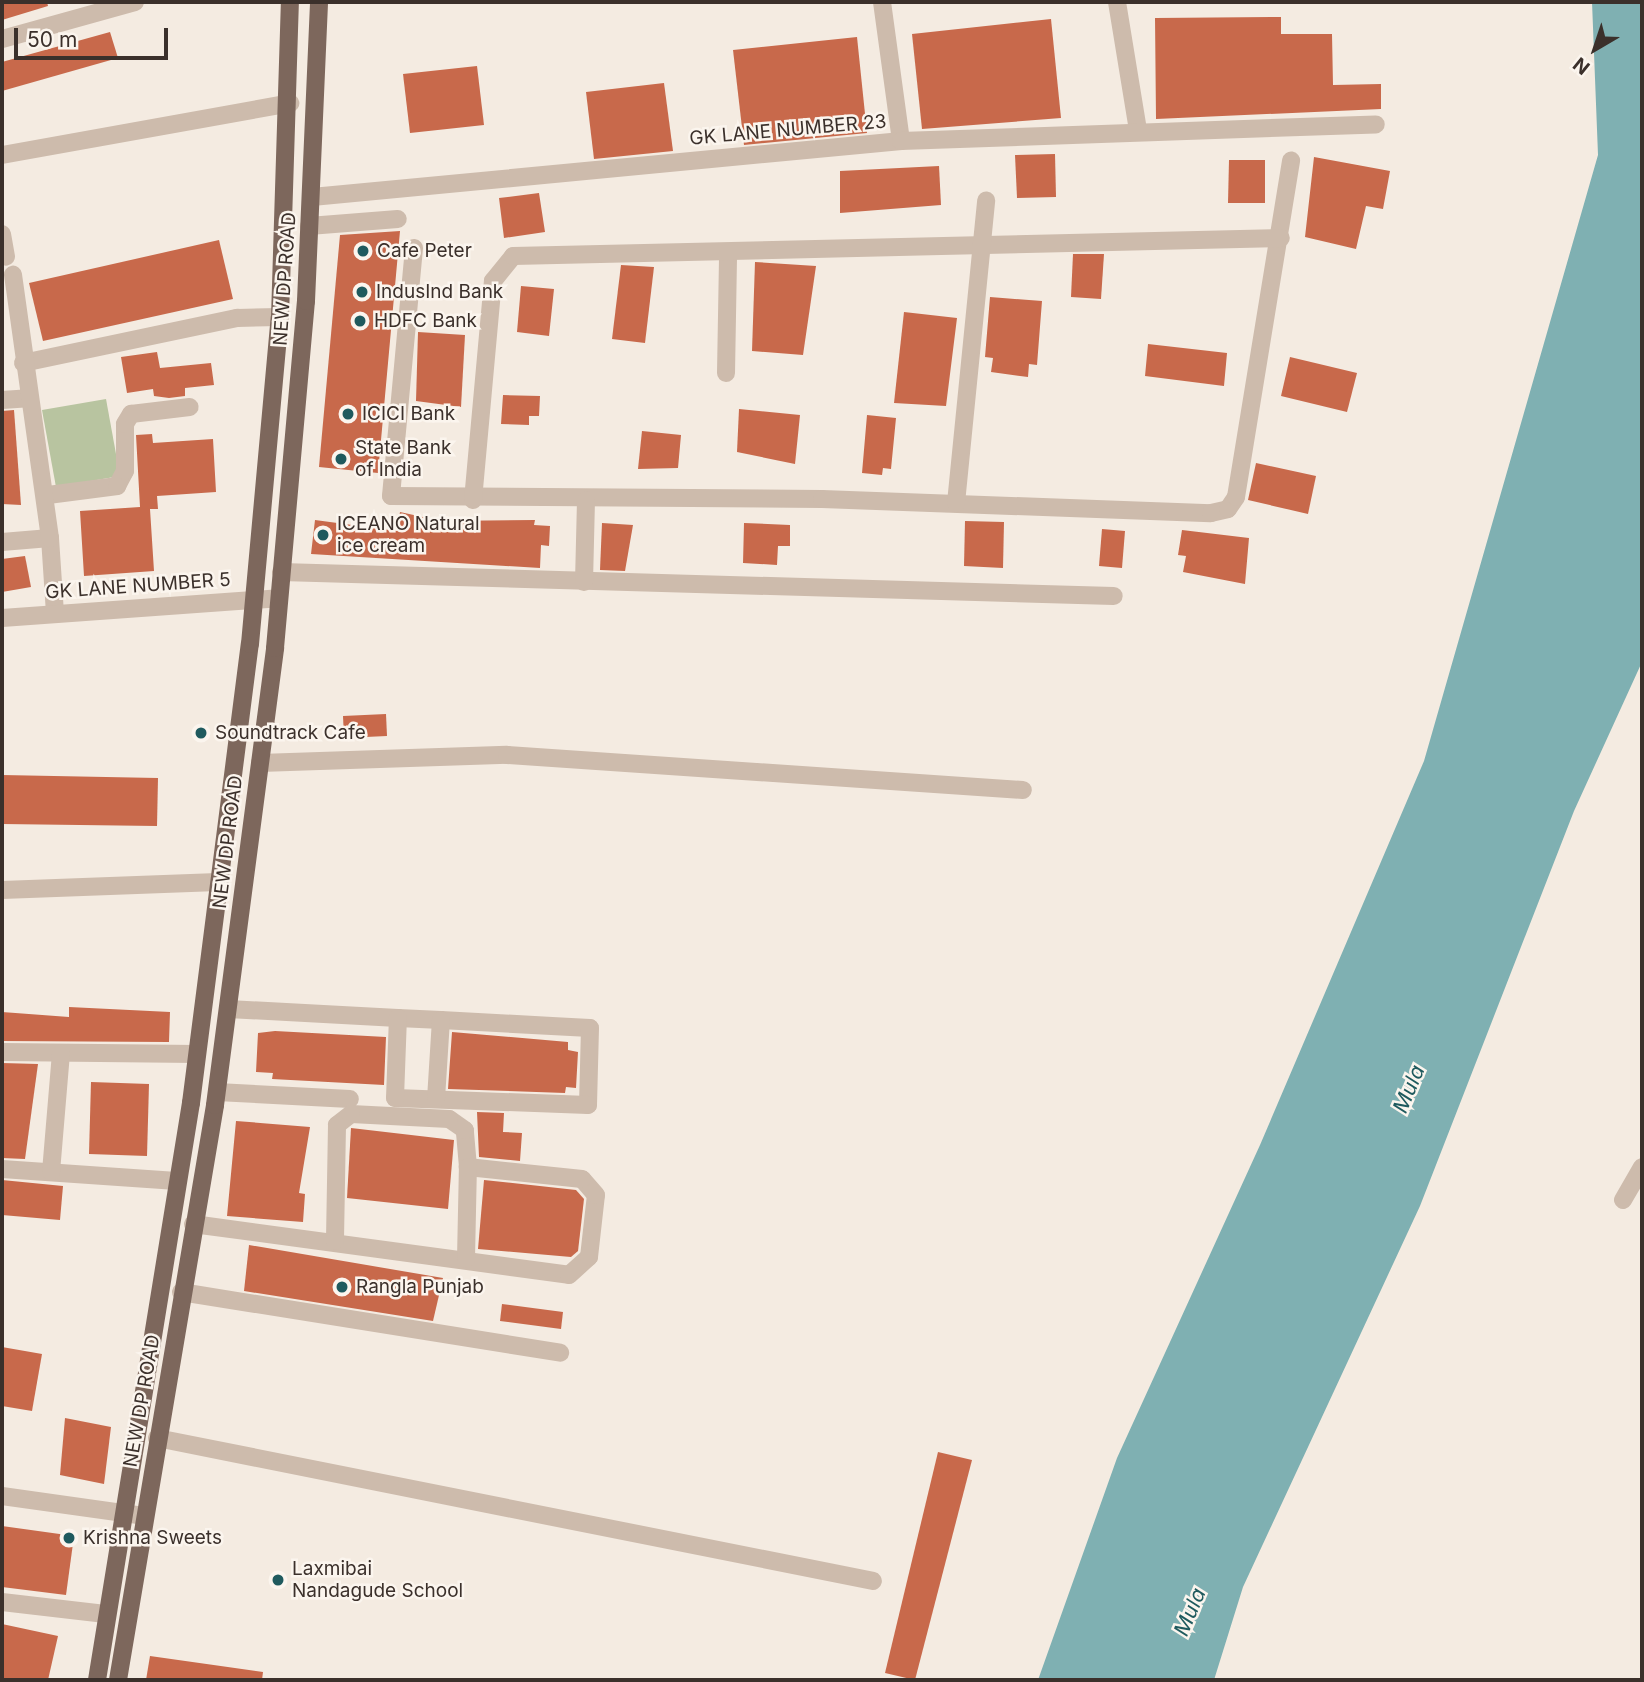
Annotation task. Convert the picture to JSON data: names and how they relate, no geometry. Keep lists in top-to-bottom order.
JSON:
{
  "streets": {
    "main road": ["NEW DP ROAD"],
    "street": ["GK LANE NUMBER 23", "GK LANE NUMBER 5"]
  },
  "crossings": [
    ["GK LANE NUMBER 23", "NEW DP ROAD"],
    ["NEW DP ROAD", "GK LANE NUMBER 5"]
  ],
  "water": ["Mula"],
  "places": [
    "Cafe Peter",
    "IndusInd Bank",
    "HDFC Bank",
    "ICICI Bank",
    "State Bank of India",
    "ICEANO Natural ice cream",
    "Soundtrack Cafe",
    "Rangla Punjab",
    "Krishna Sweets",
    "Laxmibai Nandagude School"
  ],
  "scale_bar": "50 m",
  "north": "bottom left"
}
